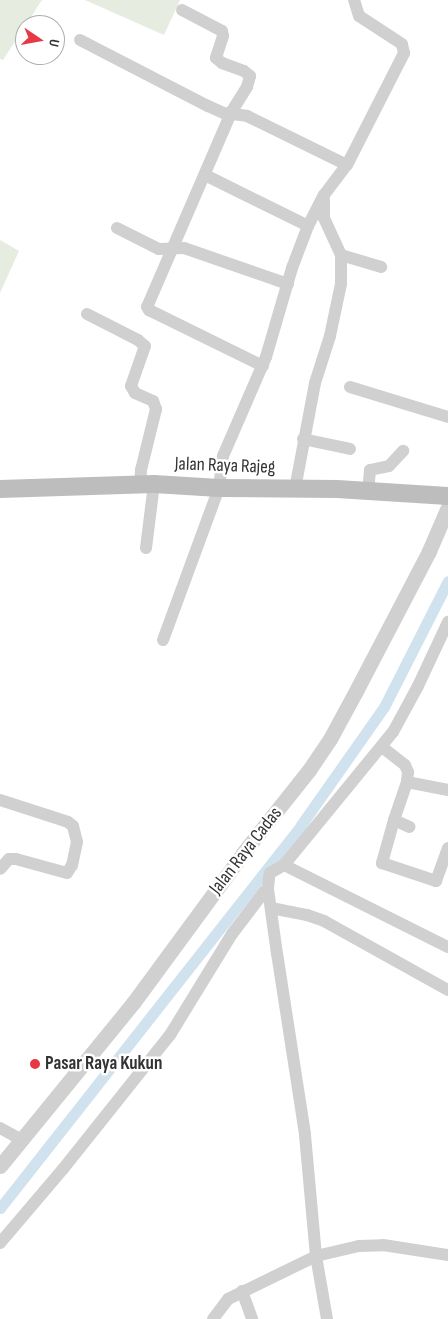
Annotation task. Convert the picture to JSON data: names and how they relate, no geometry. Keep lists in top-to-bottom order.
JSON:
{
  "streets": {
    "main road": ["Jalan Raya Rajeg"],
    "street": ["Jalan Raya Cadas"]
  },
  "places": ["Pasar Raya Kukun"],
  "north": "right"
}
